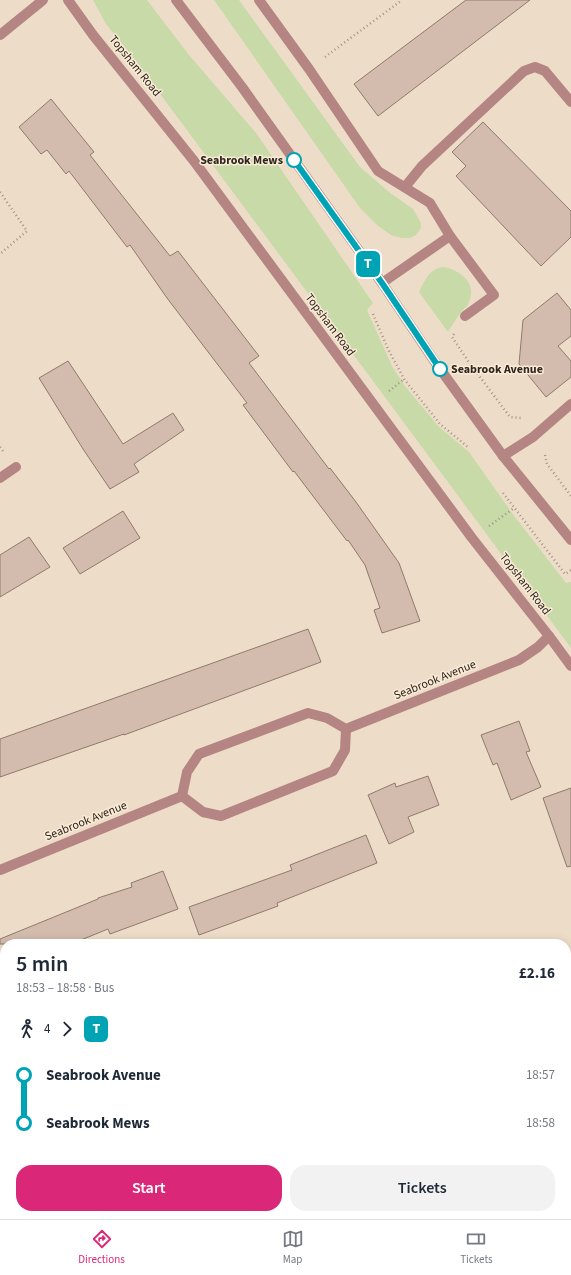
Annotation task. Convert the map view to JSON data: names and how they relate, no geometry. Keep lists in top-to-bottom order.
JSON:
{
  "streets": {
    "street": ["Topsham Road", "Seabrook Avenue"]
  },
  "crossings": [
    ["Topsham Road", "Seabrook Avenue"]
  ],
  "places": ["Seabrook Mews", "Seabrook Avenue"],
  "lines": ["bus line T"],
  "page": {
    "on_map": "T",
    "heading": ["5 min", "18:53 – 18:58 · Bus", "£2.16"],
    "legs": ["4", "T"],
    "list": [
      {
        "name": "Seabrook Avenue",
        "value": "18:57"
      },
      {
        "name": "Seabrook Mews",
        "value": "18:58"
      }
    ],
    "buttons": ["Start", "Tickets"],
    "tabs": ["Directions", "Map", "Tickets"]
  }
}
